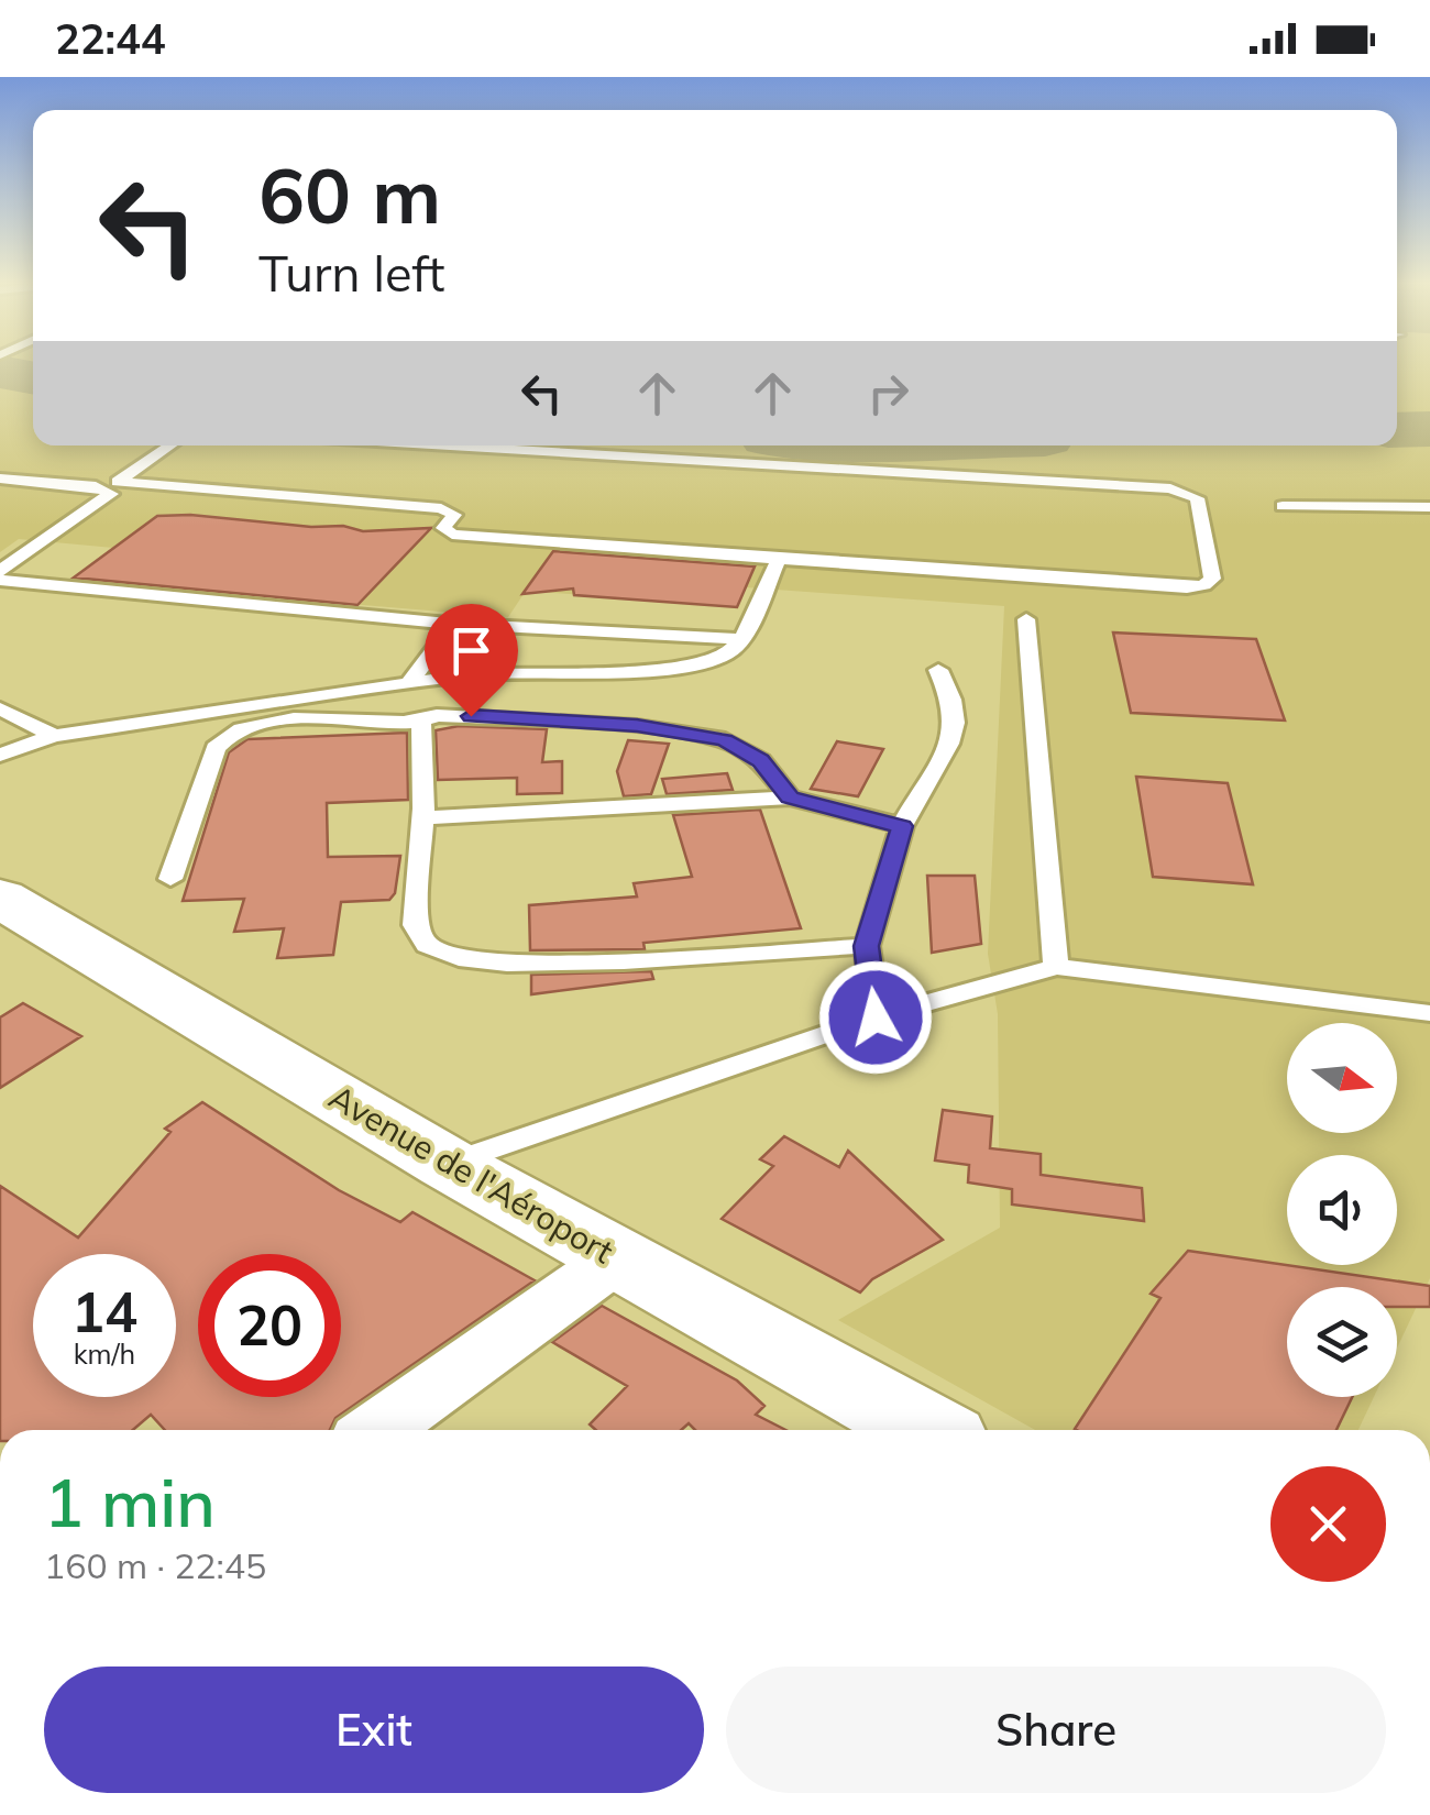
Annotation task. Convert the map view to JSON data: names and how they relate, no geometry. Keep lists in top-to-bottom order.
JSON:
{
  "streets": {
    "highway": ["Avenue de l'Aéroport"]
  },
  "north": "right",
  "page": {
    "status": "22:44",
    "turn": ["60 m", "Turn left"],
    "speed": "14 km/h",
    "limit": "20",
    "heading": ["1 min", "160 m · 22:45"],
    "buttons": ["Exit", "Share"]
  }
}
